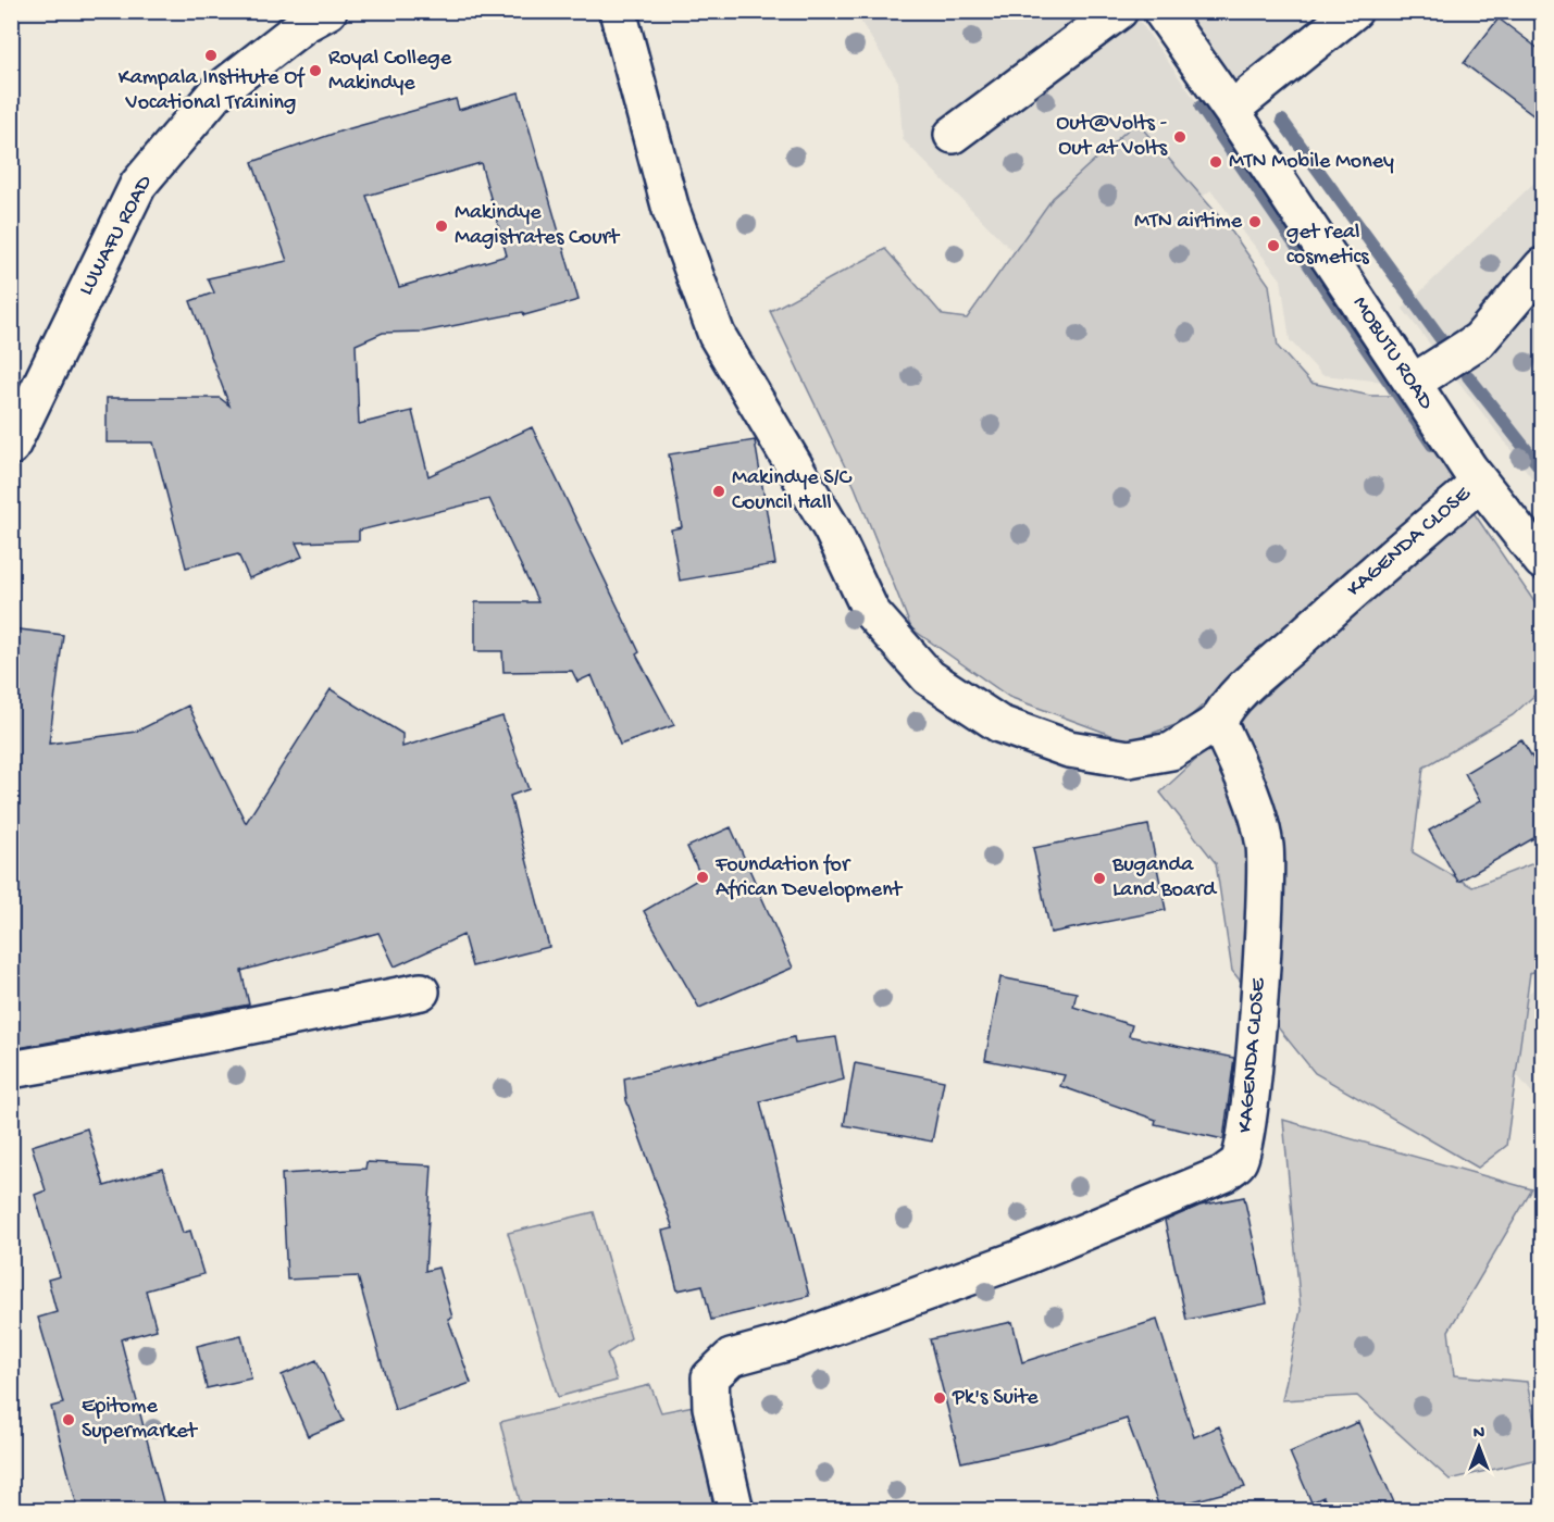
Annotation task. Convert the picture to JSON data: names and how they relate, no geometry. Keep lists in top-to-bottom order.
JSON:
{
  "streets": {
    "street": ["LUWAFU ROAD", "MOBUTU ROAD", "KAGENDA CLOSE"]
  },
  "crossings": [
    ["MOBUTU ROAD", "KAGENDA CLOSE"]
  ],
  "places": [
    "Kampala Institute Of Vocational Training",
    "Royal College Makindye",
    "Out@Volts - Out at Volts",
    "MTN Mobile Money",
    "MTN airtime",
    "Makindye Magistrates Court",
    "get real cosmetics",
    "Makindye S/C Council Hall",
    "Foundation for African Development",
    "Buganda Land Board",
    "Pk's Suite",
    "Epitome Supermarket"
  ],
  "north": "top"
}
